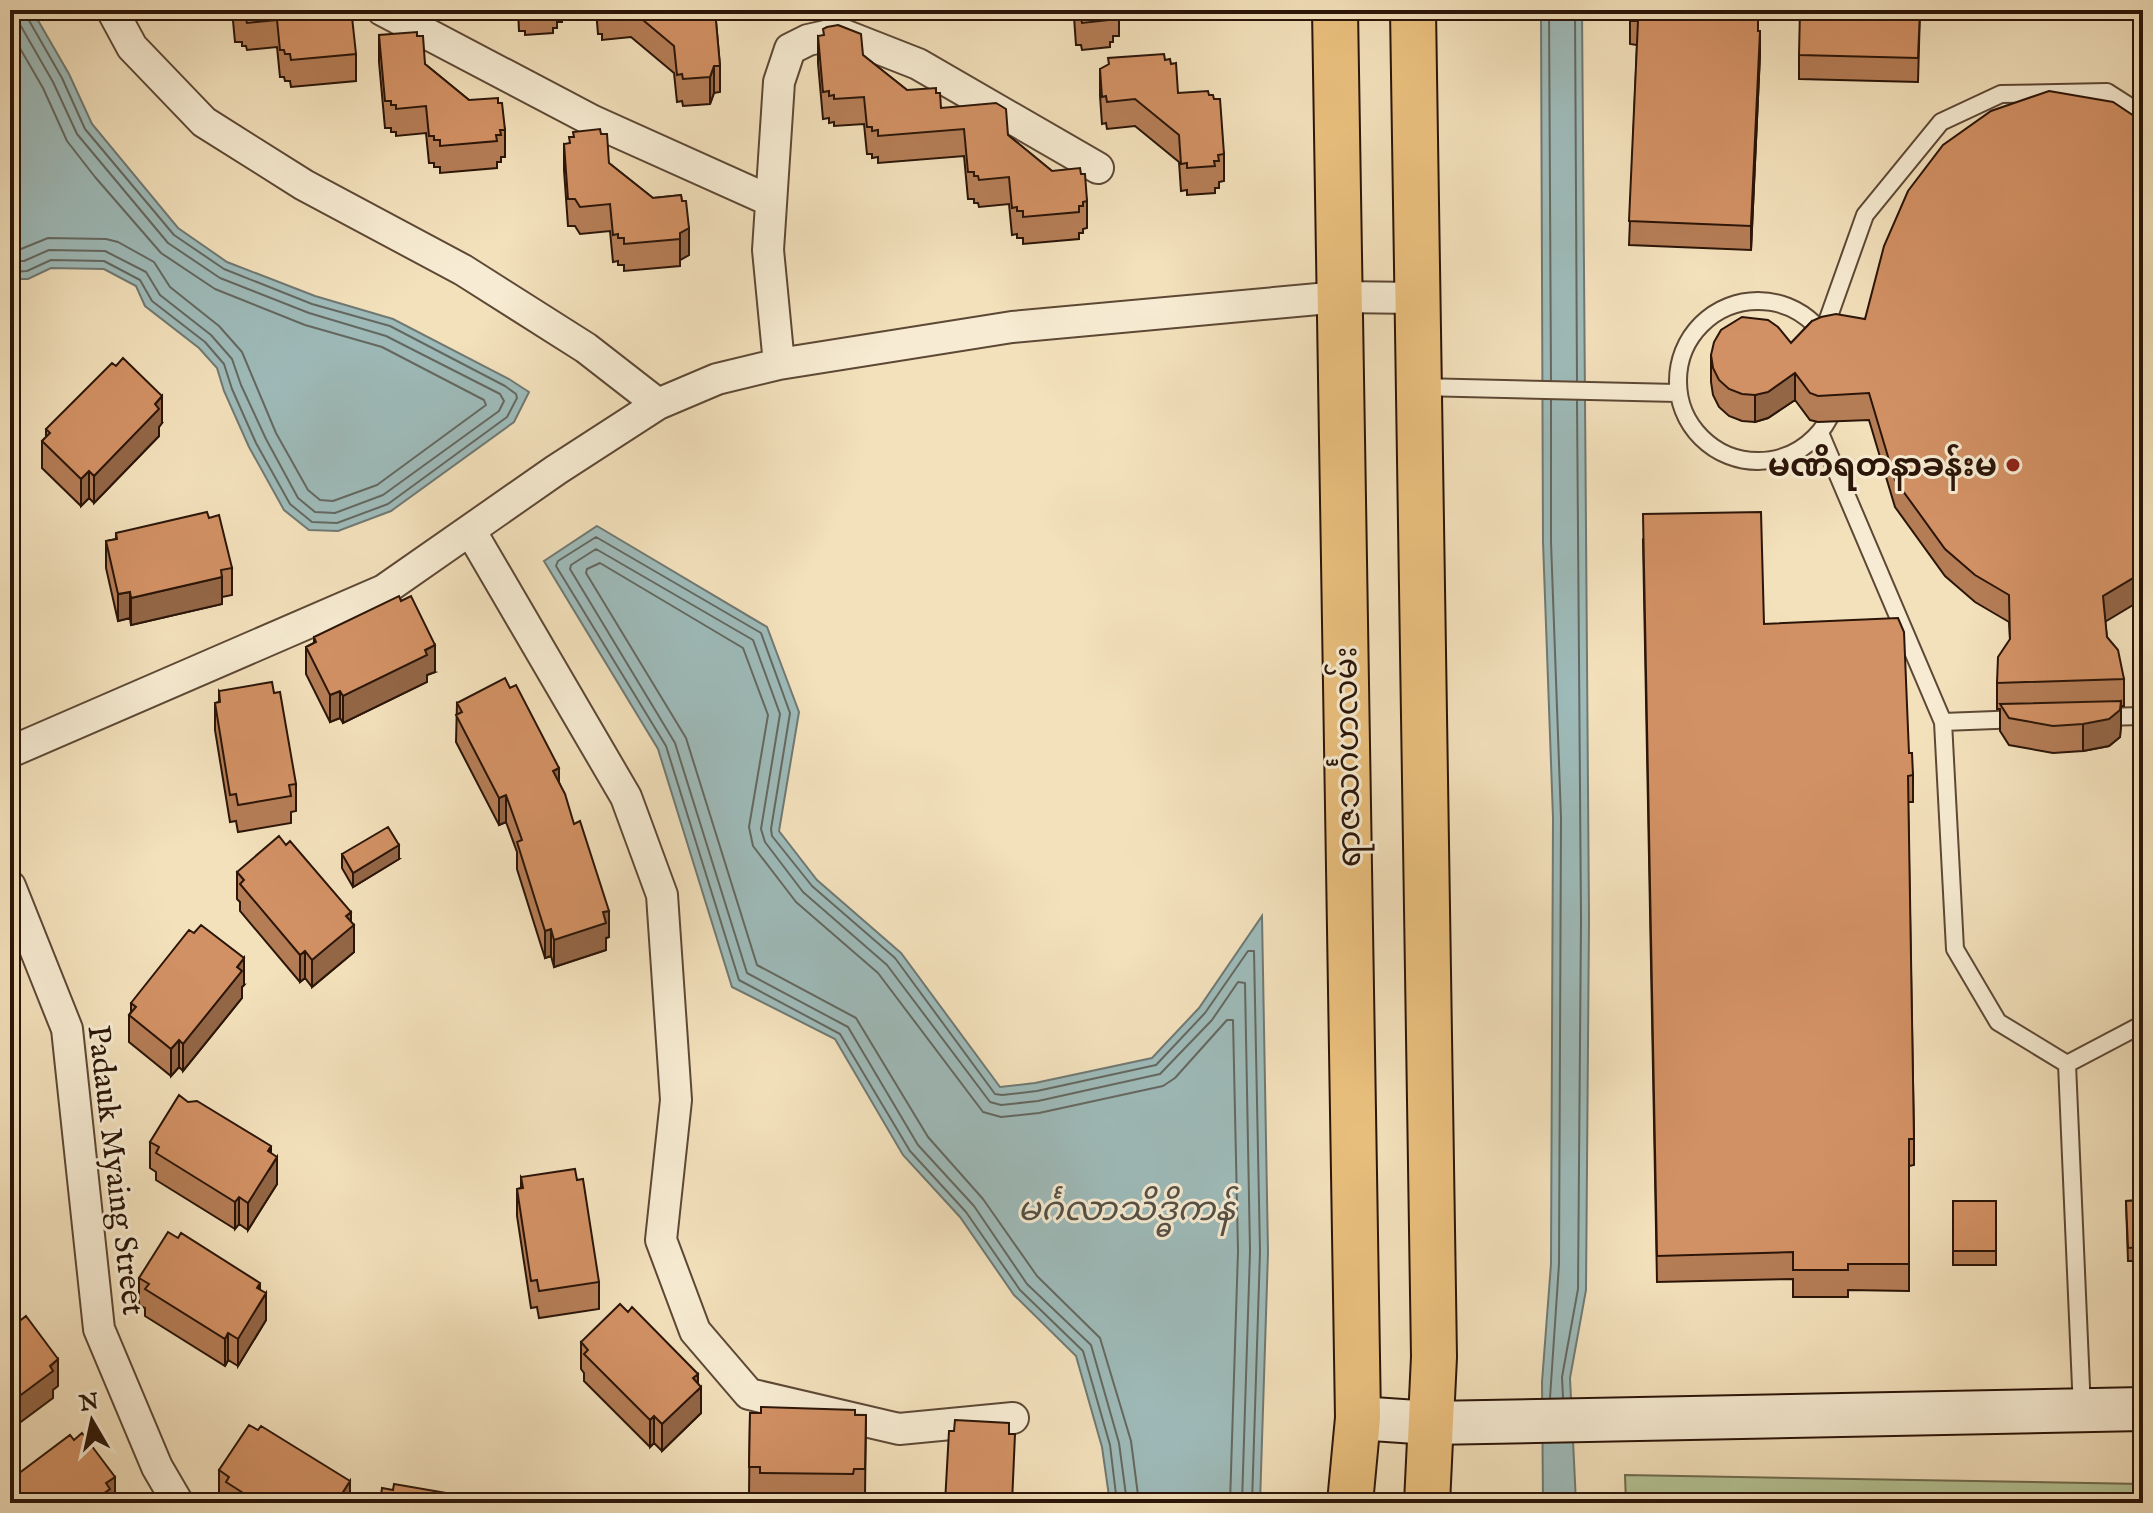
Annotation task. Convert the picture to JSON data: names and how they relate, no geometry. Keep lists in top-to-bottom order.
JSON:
{
  "streets": {
    "main road": ["ရာဇသင်္ဂဟလမ်း"],
    "street": ["Padauk Myaing Street"]
  },
  "water": ["မင်္ဂလာသိဒ္ဓိကန်"],
  "places": ["မဏိရတနာခန်းမ"],
  "north": "top"
}
